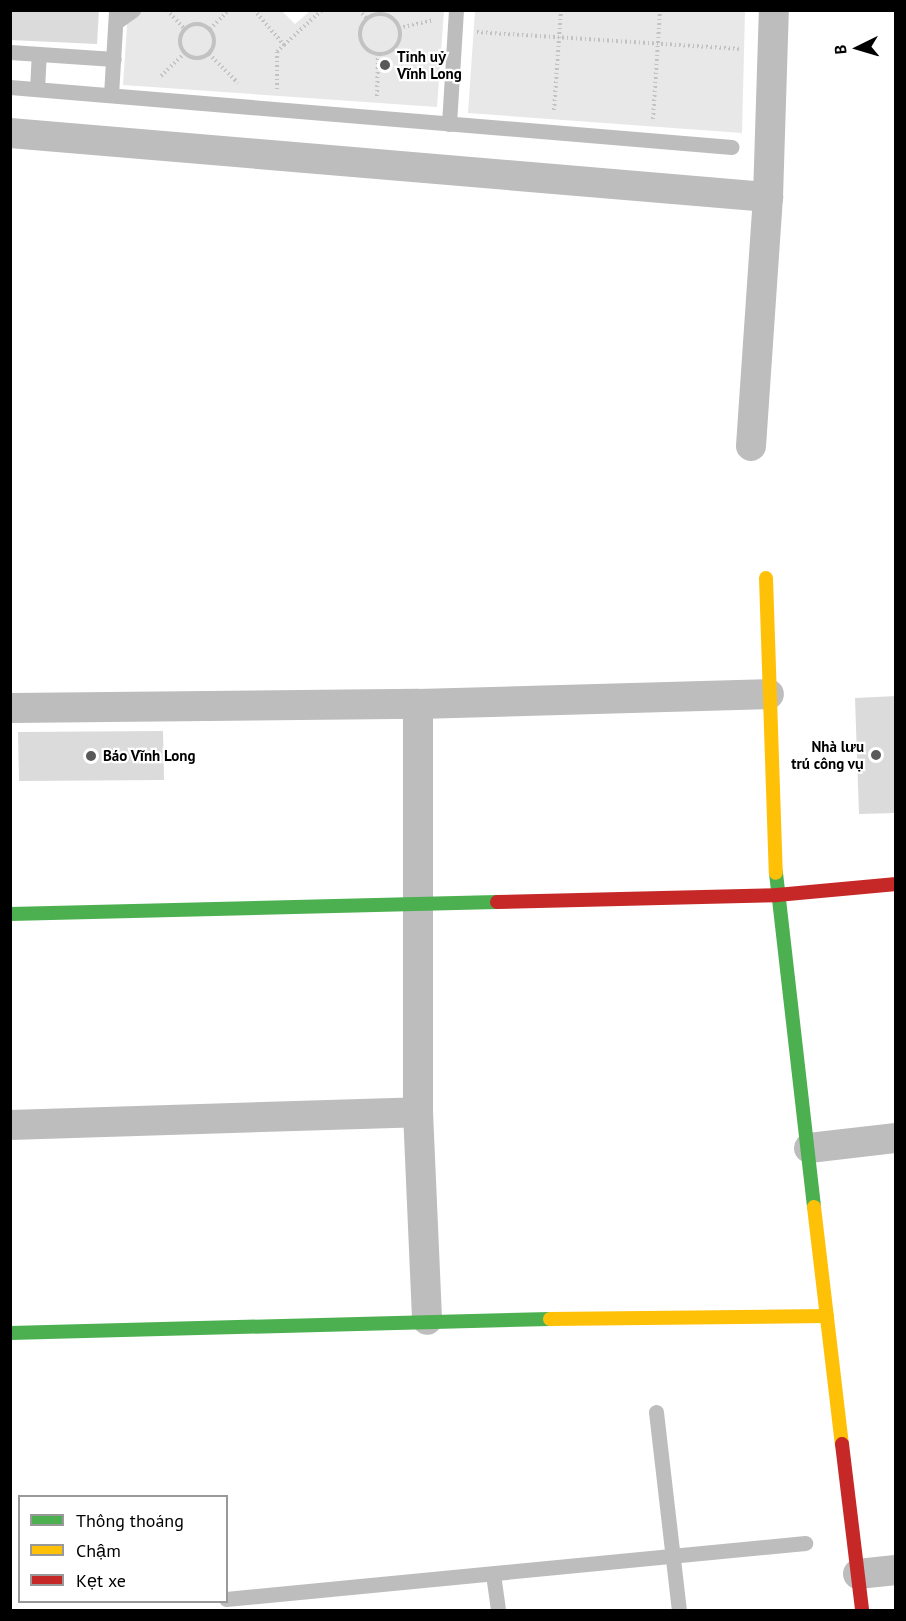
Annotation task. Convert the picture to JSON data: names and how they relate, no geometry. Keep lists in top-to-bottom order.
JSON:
{
  "places": ["Tỉnh uỷ Vĩnh Long", "Nhà lưu trú công vụ", "Báo Vĩnh Long"],
  "legend": ["Thông thoáng", "Chậm", "Kẹt xe"],
  "north": "left"
}
